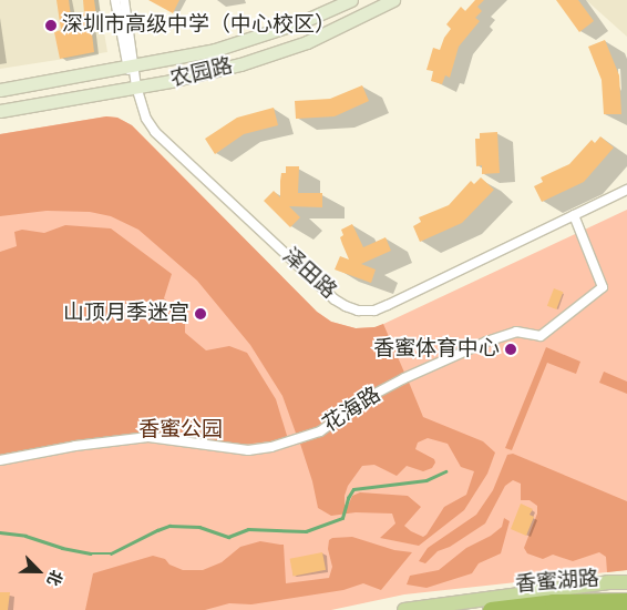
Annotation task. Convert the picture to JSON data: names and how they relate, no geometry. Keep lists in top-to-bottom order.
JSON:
{
  "streets": {
    "highway": ["香蜜湖路"],
    "main road": ["农园路"],
    "street": ["泽田路", "花海路"]
  },
  "crossings": [
    ["农园路", "泽田路"],
    ["泽田路", "花海路"]
  ],
  "parks": ["香蜜公园"],
  "places": ["深圳市高级中学（中心校区）", "山顶月季迷宫", "香蜜体育中心"],
  "north": "bottom right"
}
